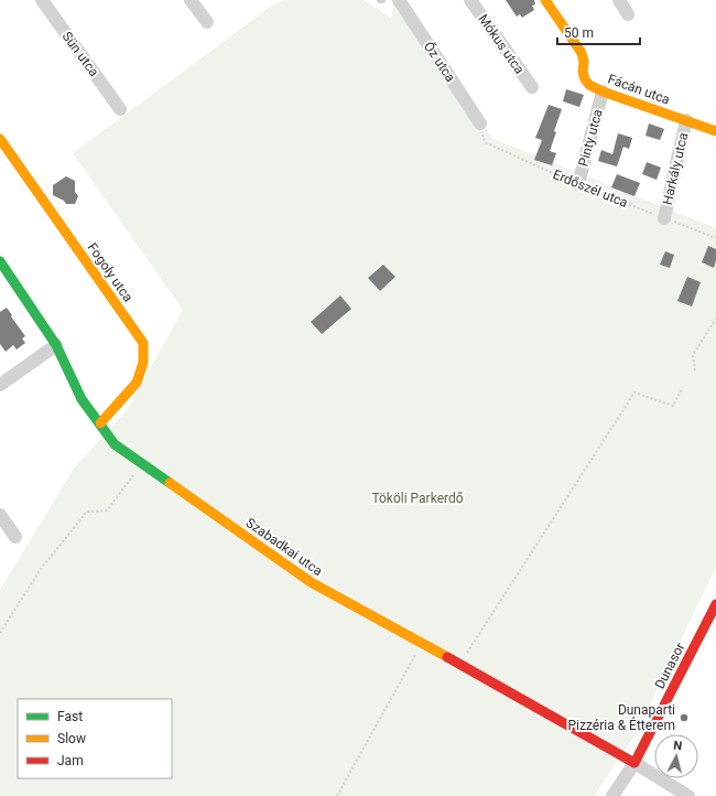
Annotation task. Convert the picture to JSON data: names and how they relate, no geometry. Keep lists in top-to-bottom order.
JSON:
{
  "streets": {
    "street": [
      "Mókus utca",
      "Sün utca",
      "Őz utca",
      "Fácán utca",
      "Pinty utca",
      "Harkály utca",
      "Fogoly utca",
      "Szabadkai utca",
      "Dunasor"
    ],
    "path": ["Erdőszél utca"]
  },
  "crossings": [
    ["Őz utca", "Erdőszél utca"],
    ["Fácán utca", "Pinty utca"],
    ["Fácán utca", "Harkály utca"],
    ["Pinty utca", "Erdőszél utca"],
    ["Harkály utca", "Erdőszél utca"],
    ["Fogoly utca", "Szabadkai utca"],
    ["Szabadkai utca", "Dunasor"]
  ],
  "parks": ["Tököli Parkerdő"],
  "places": ["Dunaparti Pizzéria & Étterem"],
  "legend": ["Fast", "Slow", "Jam"],
  "scale_bar": "50 m",
  "north": "top"
}
